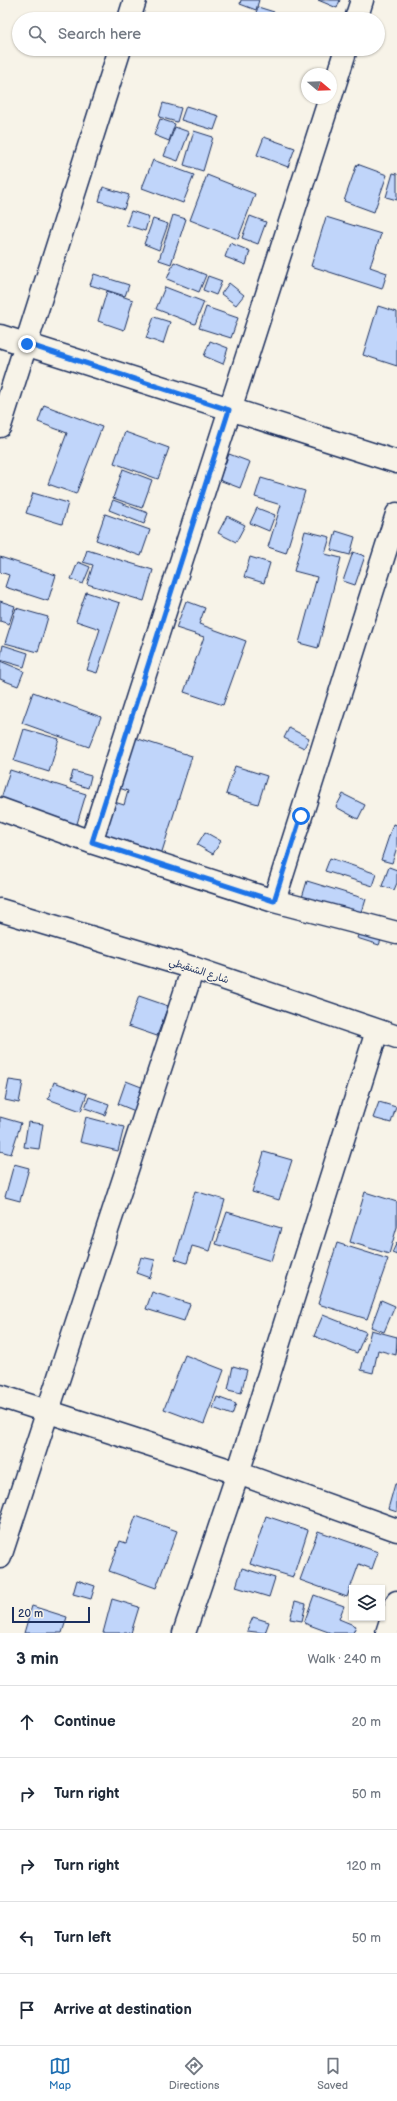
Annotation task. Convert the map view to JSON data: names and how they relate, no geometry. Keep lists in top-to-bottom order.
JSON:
{
  "streets": {
    "street": ["شارع الشنقيطي"]
  },
  "scale_bar": "20 m",
  "north": "right",
  "page": {
    "search": "Search here",
    "scale": "20 m",
    "heading": ["3 min", "Walk · 240 m"],
    "list": [
      ["Continue", "20 m"],
      ["Turn right", "50 m"],
      ["Turn right", "120 m"],
      ["Turn left", "50 m"],
      "Arrive at destination"
    ],
    "nav": ["Map", "Directions", "Saved"]
  }
}
